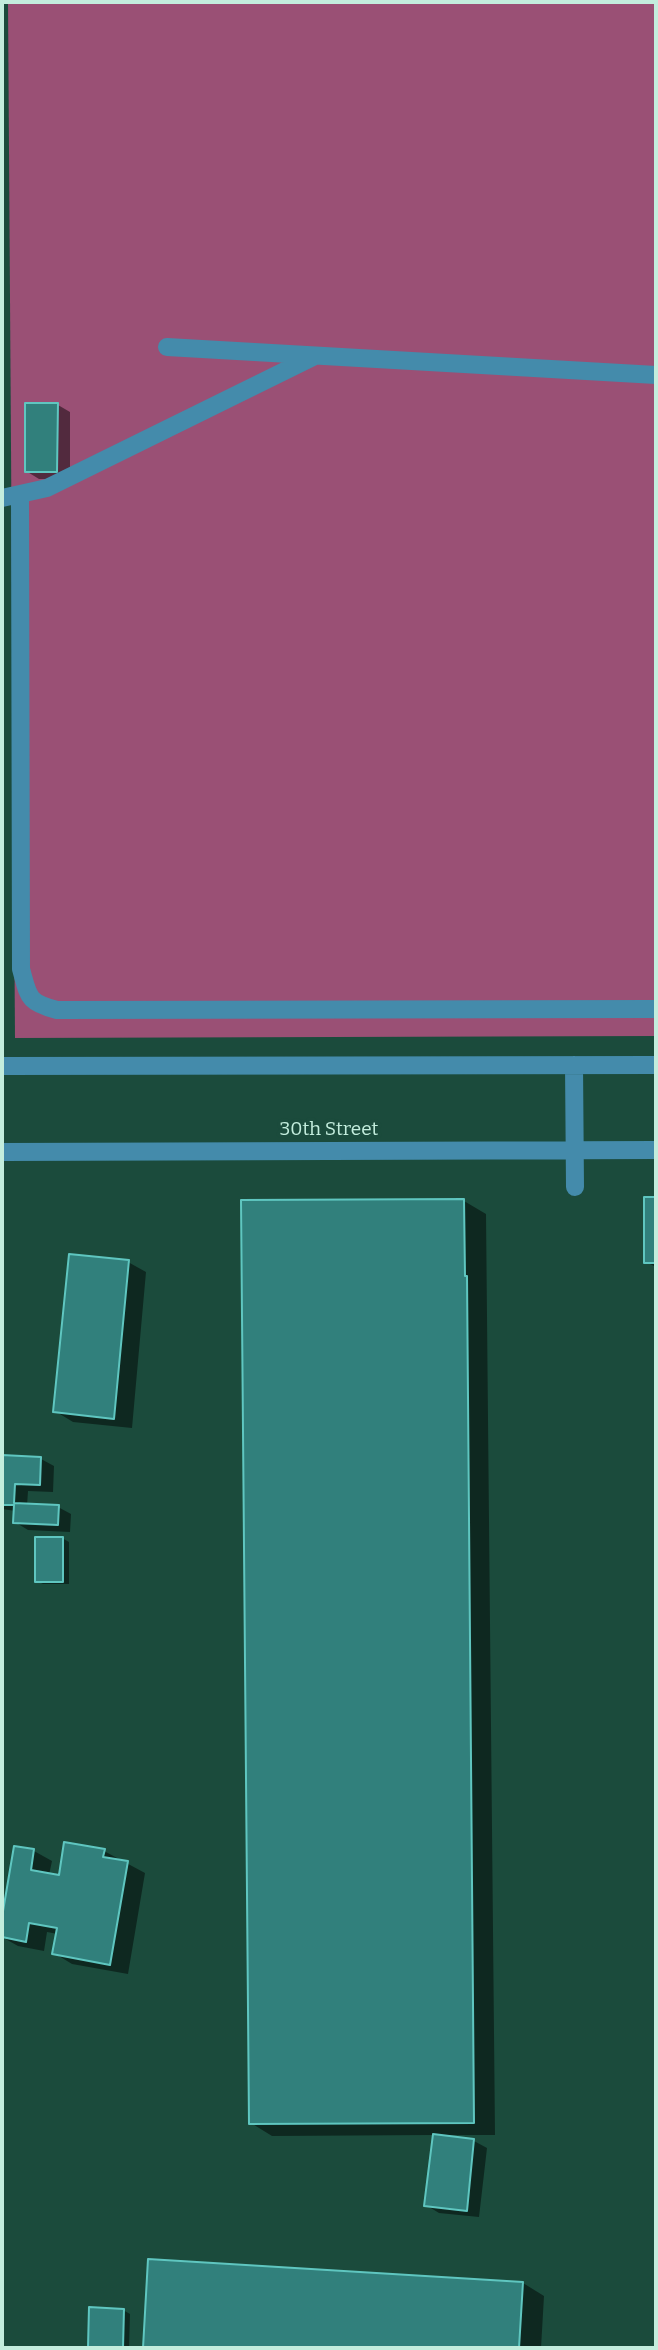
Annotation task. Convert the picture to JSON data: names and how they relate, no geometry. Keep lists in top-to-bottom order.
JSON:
{
  "streets": {
    "street": ["30th Street"]
  }
}
